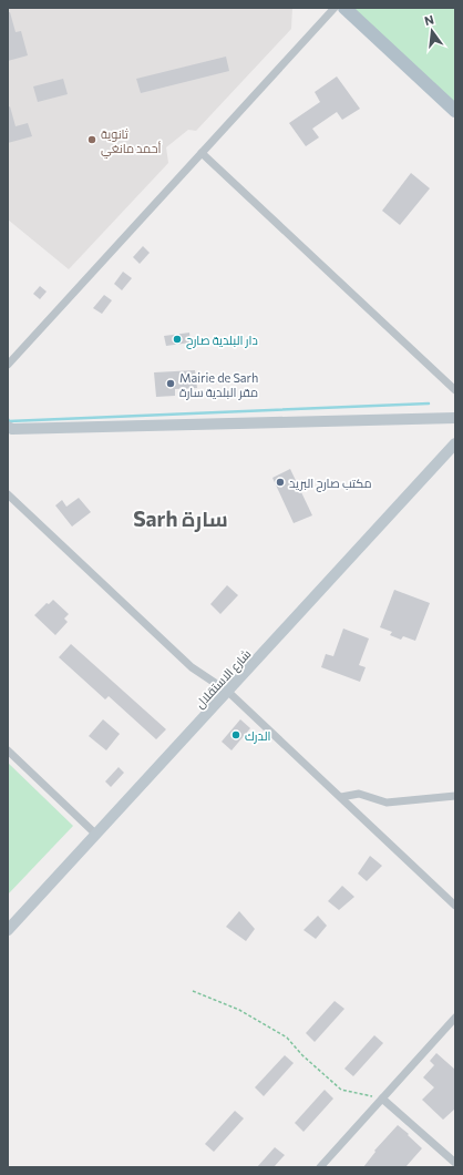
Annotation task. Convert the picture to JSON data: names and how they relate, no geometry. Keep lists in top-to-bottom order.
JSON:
{
  "streets": {
    "street": ["شارع الاستقلال"]
  },
  "districts": ["Sarh سارة"],
  "places": [
    "ثانوية أحمد مانغي",
    "دار البلدية صارح",
    "Mairie de Sarh مقر البلدية سارة",
    "مكتب صارح البريد",
    "الدرك"
  ],
  "north": "top"
}
